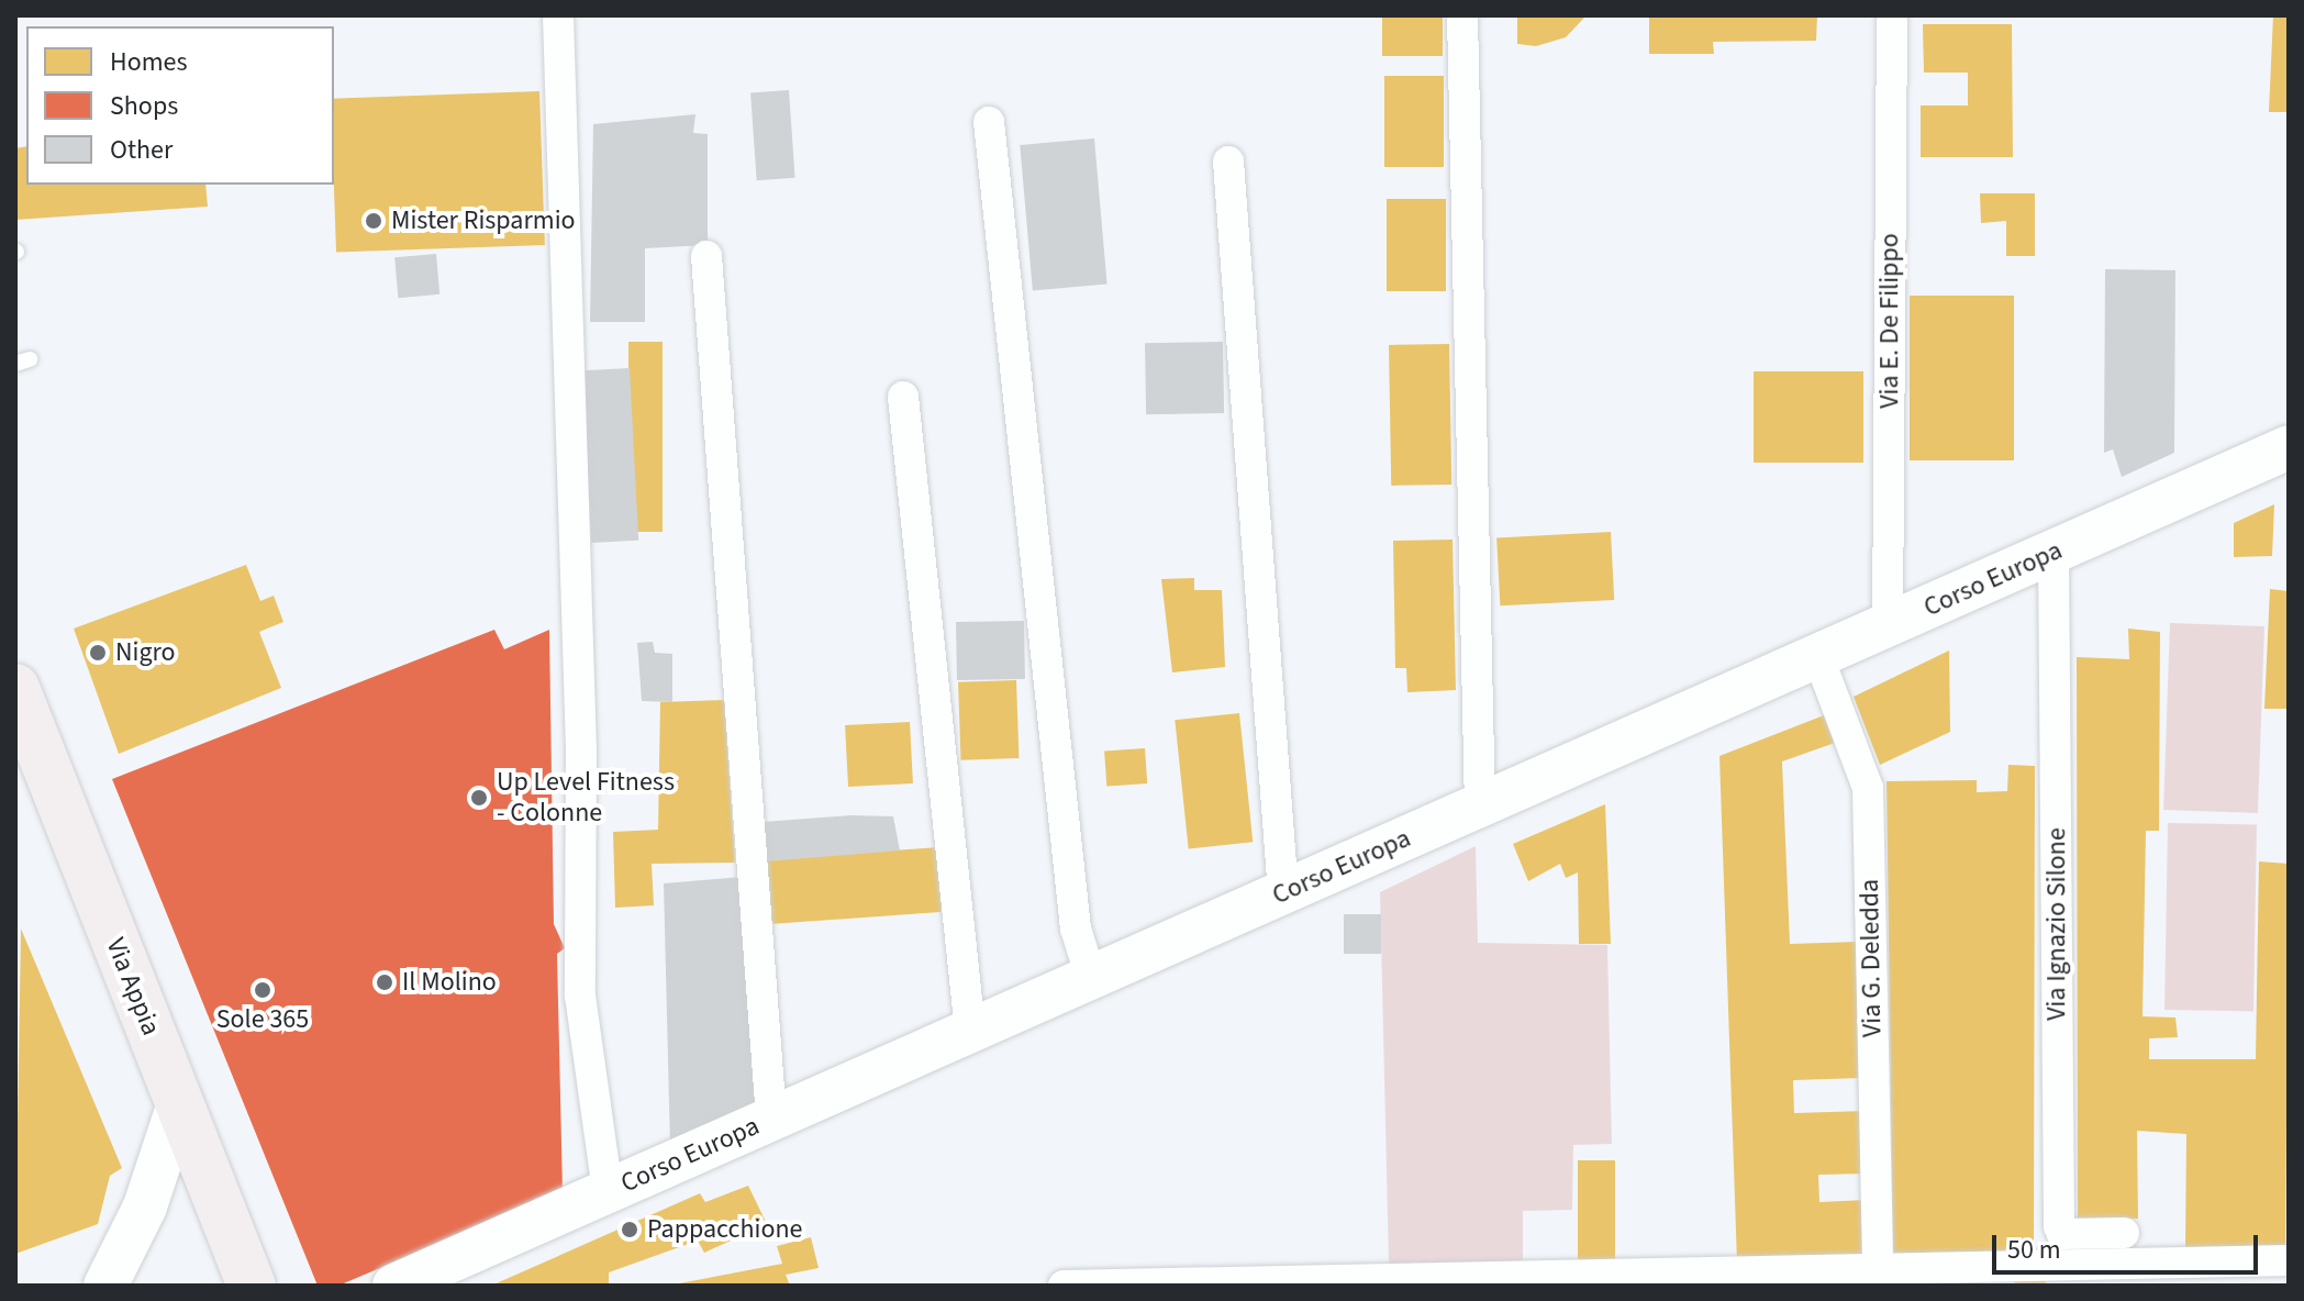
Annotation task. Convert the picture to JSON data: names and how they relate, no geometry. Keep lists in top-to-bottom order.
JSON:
{
  "streets": {
    "main road": ["Corso Europa", "Via Appia"],
    "street": ["Via E. De Filippo", "Via Ignazio Silone", "Via G. Deledda"]
  },
  "crossings": [
    ["Via E. De Filippo", "Corso Europa"],
    ["Corso Europa", "Via Ignazio Silone"],
    ["Corso Europa", "Via G. Deledda"]
  ],
  "places": [
    "Mister Risparmio",
    "Nigro",
    "Up Level Fitness - Colonne",
    "Il Molino",
    "Sole 365",
    "Pappacchione"
  ],
  "legend": ["Homes", "Shops", "Other"],
  "scale_bar": "50 m"
}
